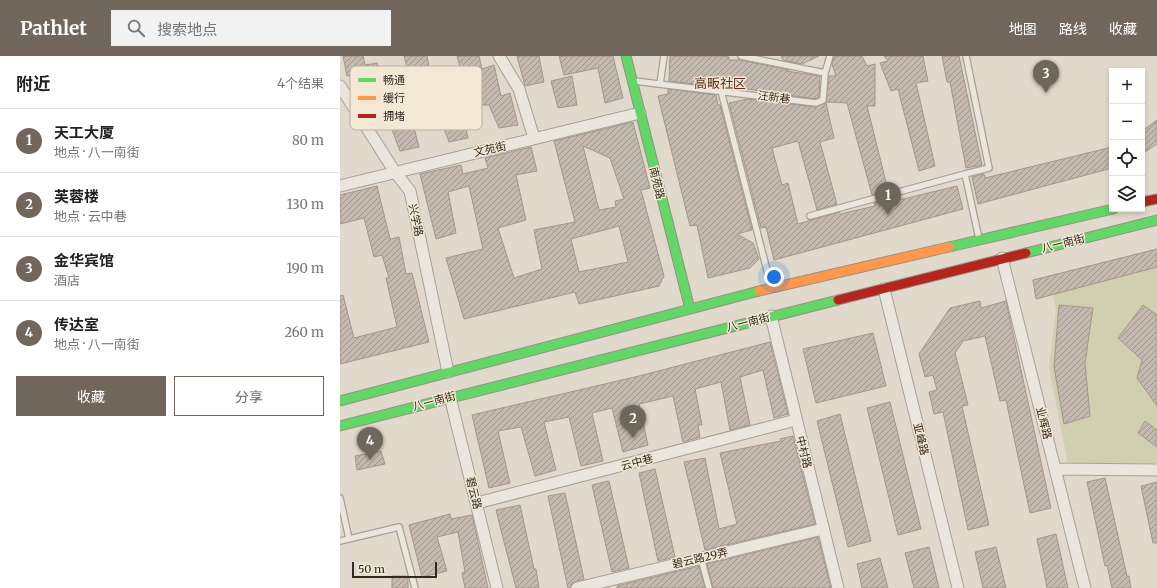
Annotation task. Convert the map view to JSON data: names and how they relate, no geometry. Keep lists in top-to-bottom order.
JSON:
{
  "streets": {
    "main road": ["南苑路", "八一南街"],
    "street": [
      "文苑街",
      "兴学路",
      "业辉路",
      "亚峰路",
      "中村路",
      "云中巷",
      "碧云路",
      "碧云路29弄"
    ],
    "lane": ["汪新巷"]
  },
  "crossings": [
    ["汪新巷", "南苑路"],
    ["文苑街", "南苑路"],
    ["文苑街", "兴学路"],
    ["南苑路", "八一南街"],
    ["兴学路", "八一南街"],
    ["八一南街", "业辉路"],
    ["八一南街", "亚峰路"],
    ["八一南街", "中村路"],
    ["八一南街", "碧云路"],
    ["中村路", "云中巷"],
    ["中村路", "碧云路29弄"],
    ["云中巷", "碧云路"]
  ],
  "districts": ["高畈社区"],
  "legend": ["畅通", "缓行", "拥堵"],
  "scale_bar": "50 m",
  "page": {
    "header": "Pathlet",
    "search": "搜索地点",
    "nav": ["地图", "路线", "收藏"],
    "heading": ["附近", "4个结果"],
    "pins": [
      "3",
      "1",
      "2",
      "4"
    ],
    "map_buttons": ["+", "−"],
    "list": [
      {
        "mark": "1",
        "name": "天工大厦",
        "note": "地点 · 八一南街",
        "value": "80 m"
      },
      {
        "mark": "2",
        "name": "芙蓉楼",
        "note": "地点 · 云中巷",
        "value": "130 m"
      },
      {
        "mark": "3",
        "name": "金华宾馆",
        "note": "酒店",
        "value": "190 m"
      },
      {
        "mark": "4",
        "name": "传达室",
        "note": "地点 · 八一南街",
        "value": "260 m"
      }
    ],
    "buttons": ["收藏", "分享"],
    "scale": "50 m"
  }
}
